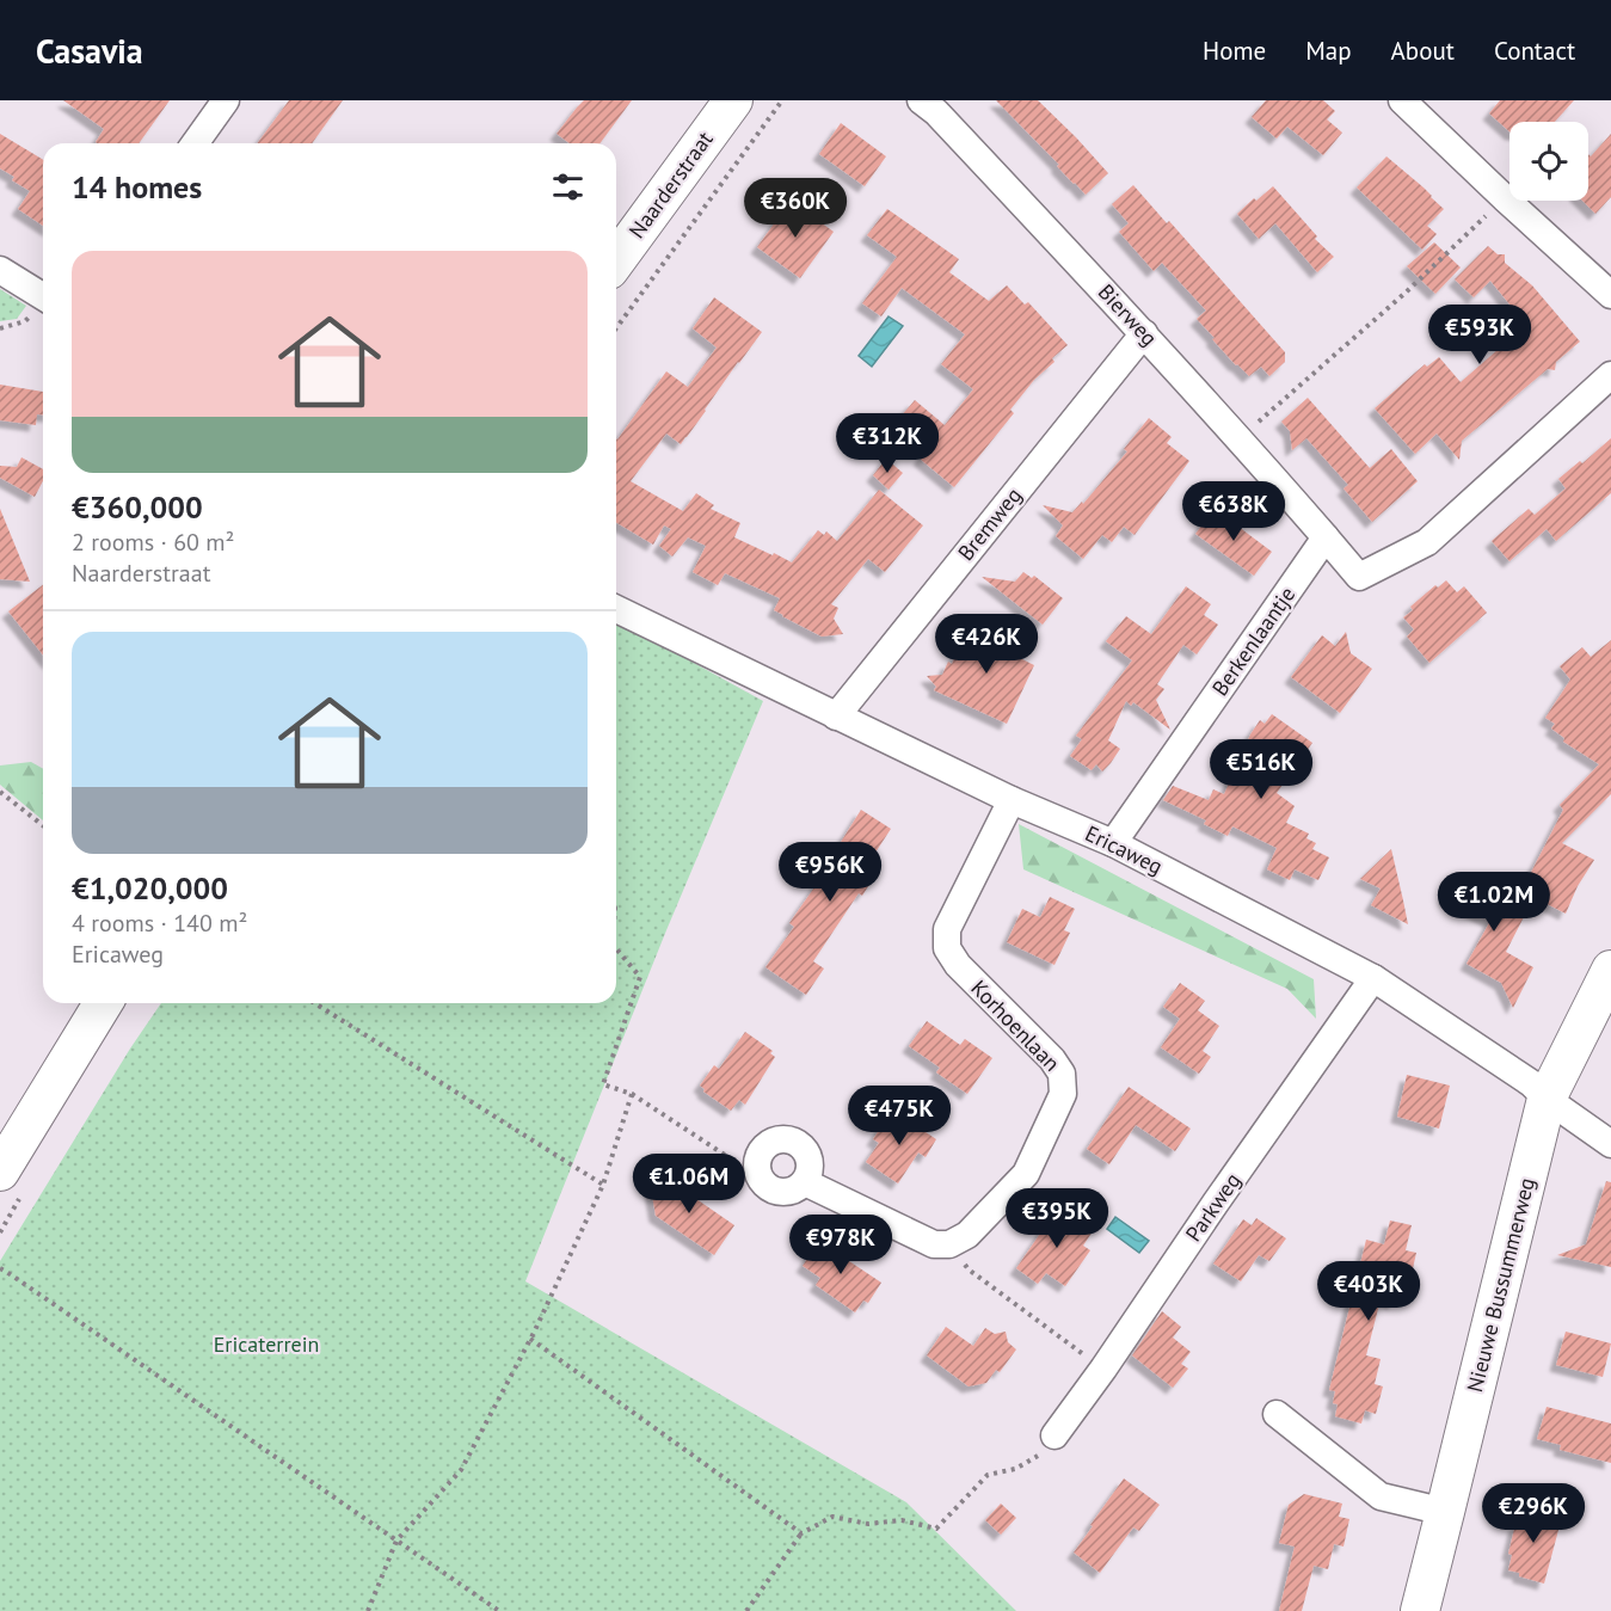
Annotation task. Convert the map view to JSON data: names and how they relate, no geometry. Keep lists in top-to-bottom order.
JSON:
{
  "streets": {
    "main road": ["Naarderstraat", "Nieuwe Bussummerweg"],
    "street": [
      "Bierweg",
      "Bremweg",
      "Berkenlaantje",
      "Ericaweg",
      "Korhoenlaan",
      "Parkweg"
    ]
  },
  "crossings": [
    ["Bierweg", "Bremweg"],
    ["Bierweg", "Berkenlaantje"],
    ["Bremweg", "Ericaweg"],
    ["Berkenlaantje", "Ericaweg"],
    ["Ericaweg", "Korhoenlaan"],
    ["Ericaweg", "Parkweg"],
    ["Ericaweg", "Nieuwe Bussummerweg"]
  ],
  "parks": ["Ericaterrein"],
  "page": {
    "header": "Casavia",
    "nav": [
      "Home",
      "Map",
      "About",
      "Contact"
    ],
    "heading": "14 homes",
    "price": [
      "€360K",
      "€593K",
      "€312K",
      "€638K",
      "€426K",
      "€516K",
      "€956K",
      "€1.02M",
      "€475K",
      "€1.06M",
      "€395K",
      "€978K",
      "€403K",
      "€296K"
    ],
    "list": [
      {
        "name": "€360,000",
        "note": "2 rooms · 60 m² · Naarderstraat"
      },
      {
        "name": "€1,020,000",
        "note": "4 rooms · 140 m² · Ericaweg"
      }
    ]
  }
}
